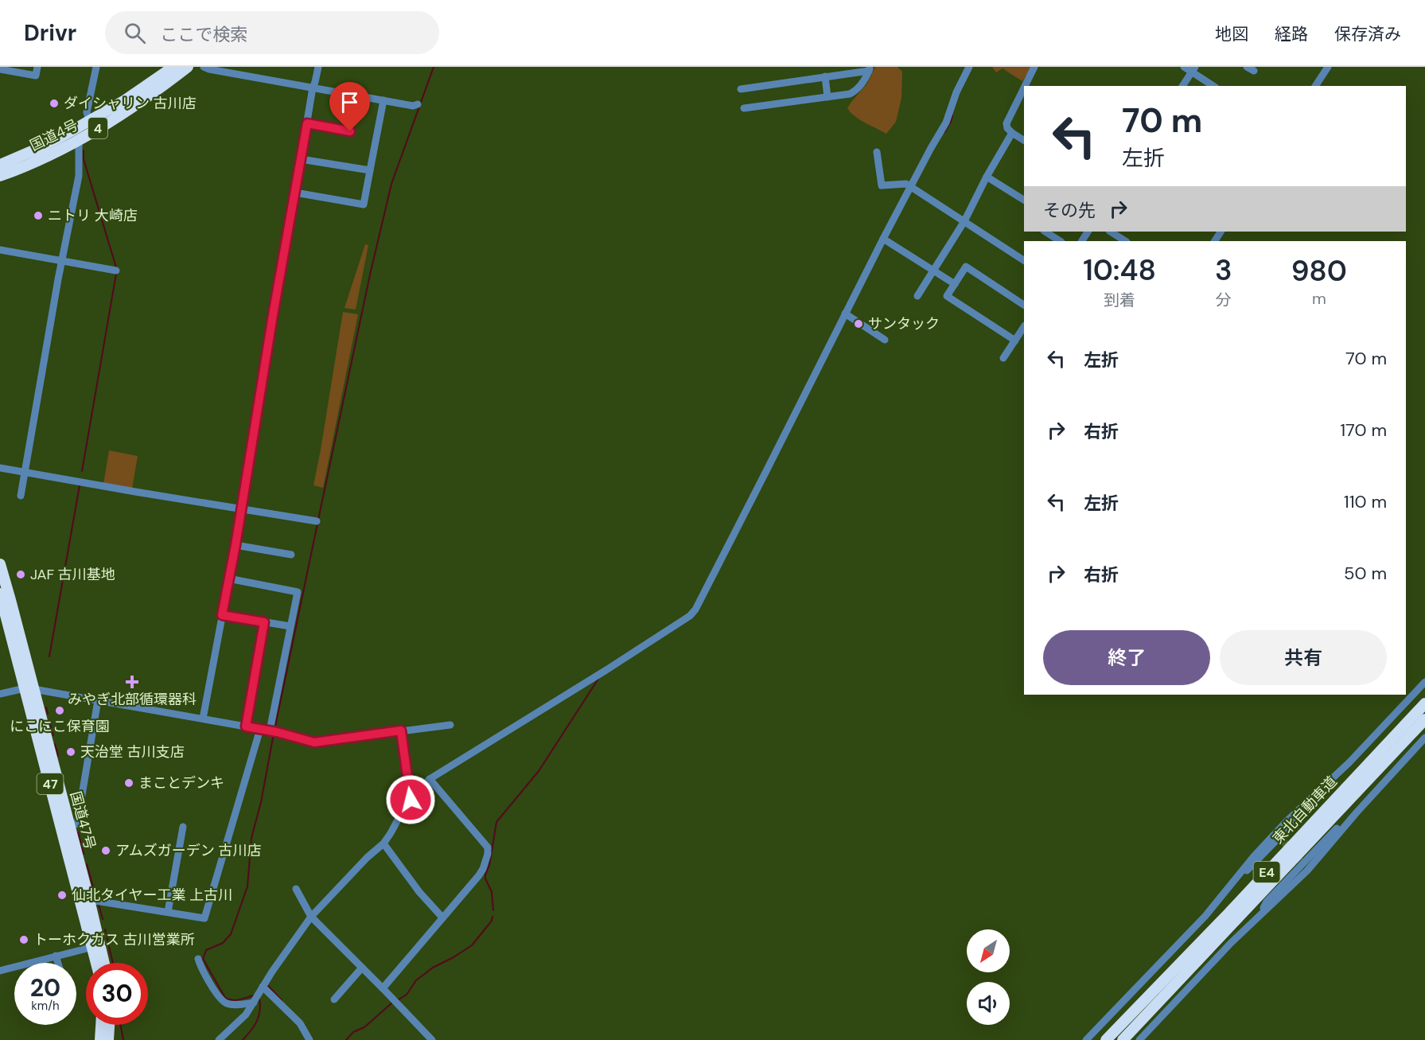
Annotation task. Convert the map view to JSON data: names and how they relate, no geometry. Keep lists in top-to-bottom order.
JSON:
{
  "streets": {
    "highway": [
      "4",
      "国道4号",
      "47",
      "東北自動車道",
      "国道47号",
      "E4"
    ]
  },
  "places": {
    "other": [
      "ダイシャリン 古川店",
      "ニトリ 大崎店",
      "サンタック",
      "JAF 古川基地",
      "にこにこ保育園",
      "天治堂 古川支店",
      "まことデンキ",
      "アムズガーデン 古川店",
      "仙北タイヤー工業 上古川",
      "トーホクガス 古川営業所"
    ],
    "health": ["みやぎ北部循環器科"]
  },
  "north": "bottom left",
  "page": {
    "header": "Drivr",
    "search": "ここで検索",
    "nav": ["地図", "経路", "保存済み"],
    "turn": ["70 m", "左折"],
    "then": "その先",
    "eta": [
      "10:48",
      "到着",
      "3",
      "分",
      "980",
      "m"
    ],
    "list": [
      {
        "name": "左折",
        "value": "70 m"
      },
      {
        "name": "右折",
        "value": "170 m"
      },
      {
        "name": "左折",
        "value": "110 m"
      },
      {
        "name": "右折",
        "value": "50 m"
      }
    ],
    "buttons": ["終了", "共有"],
    "speed": "20 km/h",
    "limit": "30"
  }
}
